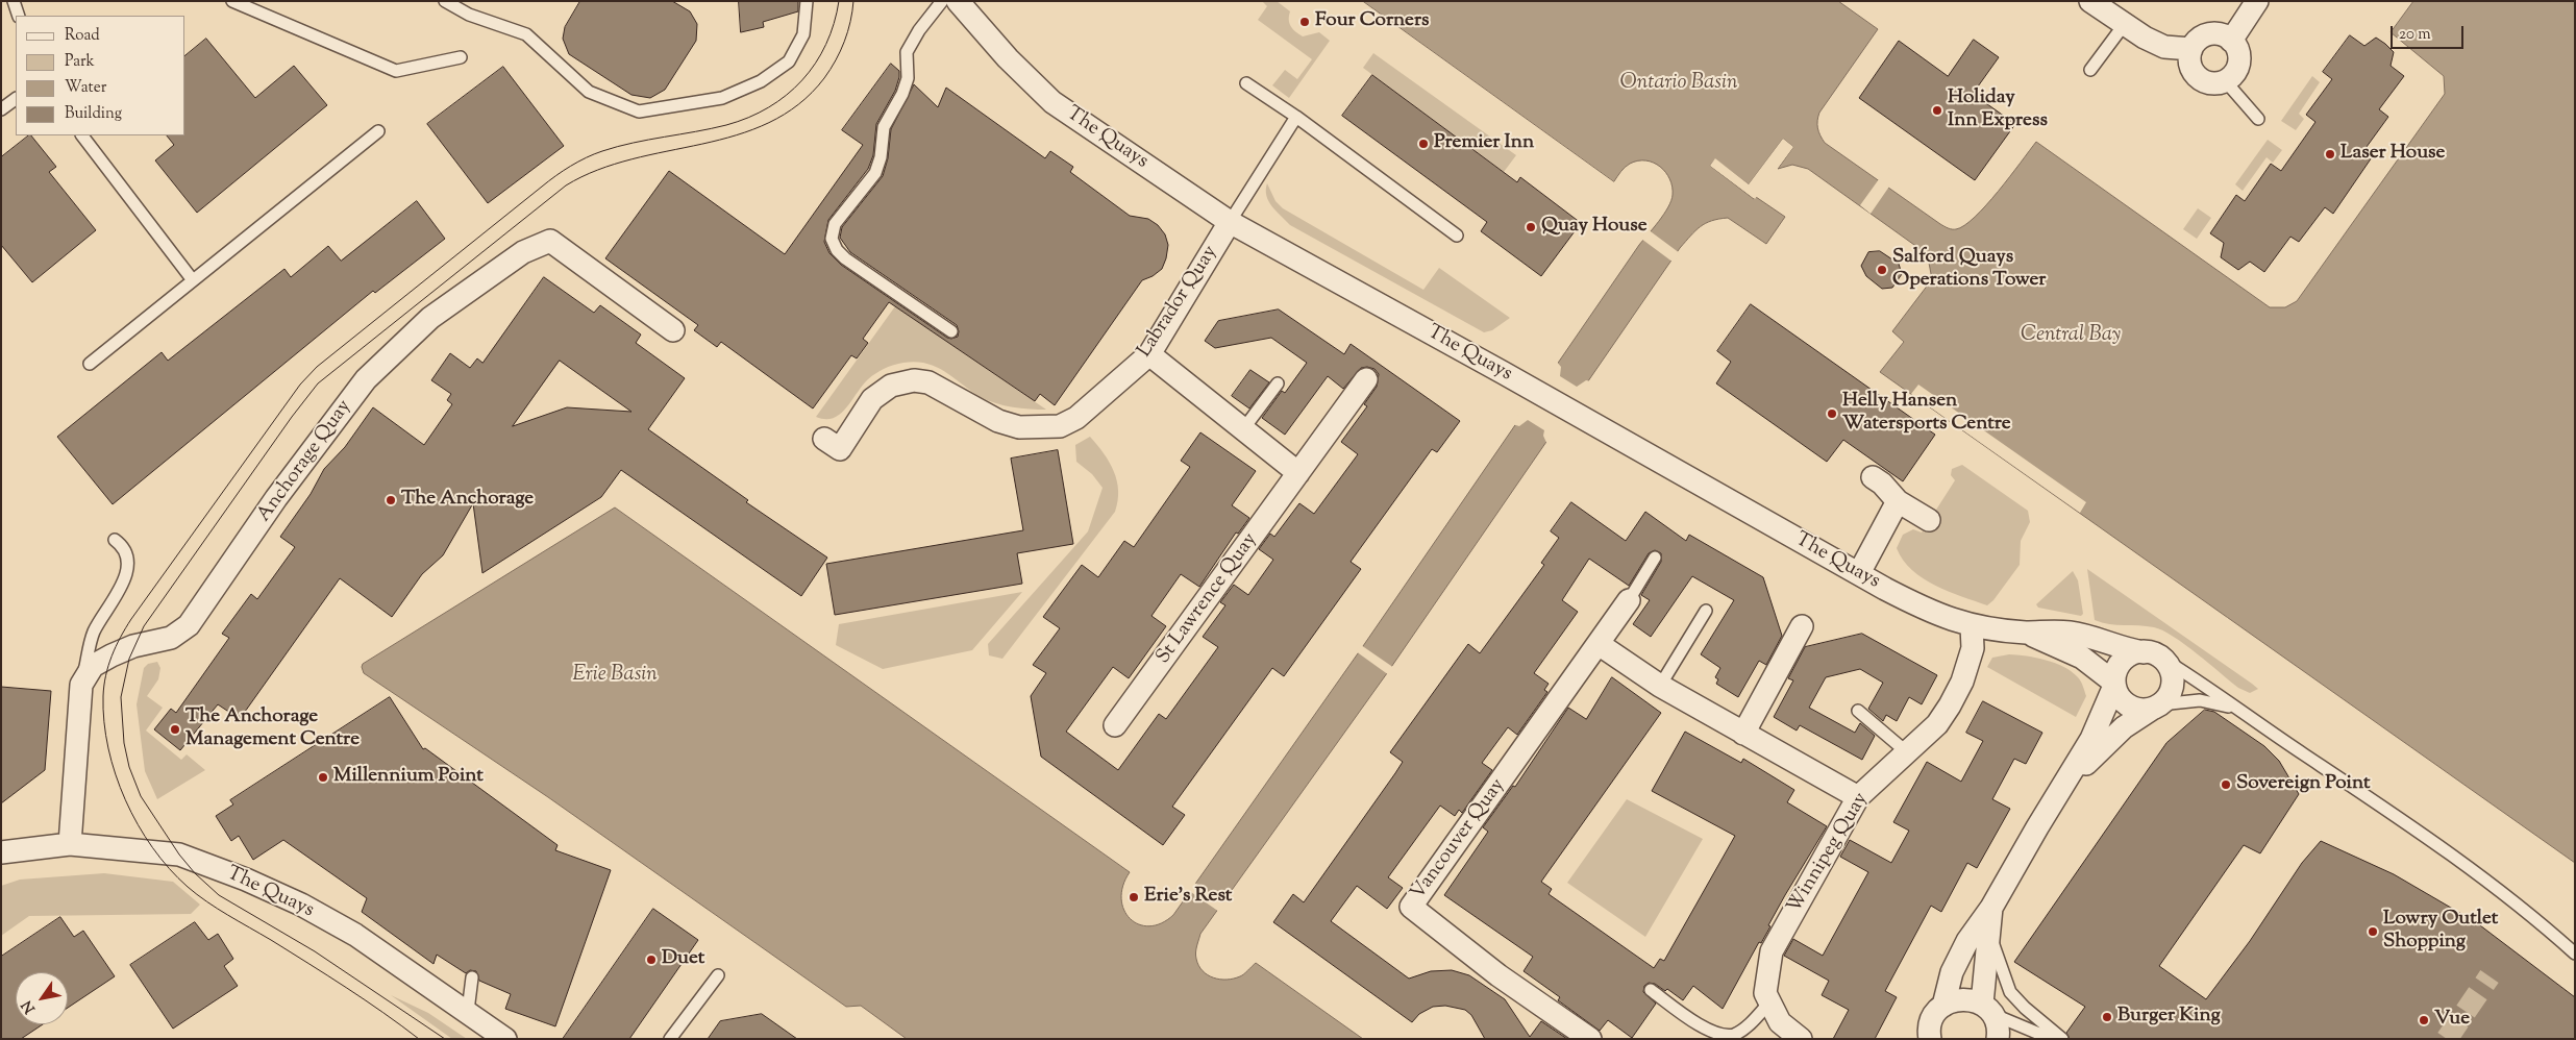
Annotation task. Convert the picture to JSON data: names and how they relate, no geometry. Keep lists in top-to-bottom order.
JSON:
{
  "streets": {
    "street": [
      "The Quays",
      "Labrador Quay",
      "Anchorage Quay",
      "St Lawrence Quay",
      "Vancouver Quay",
      "Winnipeg Quay"
    ]
  },
  "crossings": [
    ["The Quays", "Labrador Quay"],
    ["The Quays", "Winnipeg Quay"]
  ],
  "water": ["Ontario Basin", "Central Bay", "Erie Basin"],
  "places": [
    "Four Corners",
    "Holiday Inn Express",
    "Premier Inn",
    "Laser House",
    "Quay House",
    "Salford Quays Operations Tower",
    "Helly Hansen Watersports Centre",
    "The Anchorage",
    "The Anchorage Management Centre",
    "Millennium Point",
    "Sovereign Point",
    "Erie's Rest",
    "Lowry Outlet Shopping",
    "Duet",
    "Burger King",
    "Vue"
  ],
  "legend": [
    "Road",
    "Park",
    "Water",
    "Building"
  ],
  "scale_bar": "20 m",
  "north": "bottom left"
}
